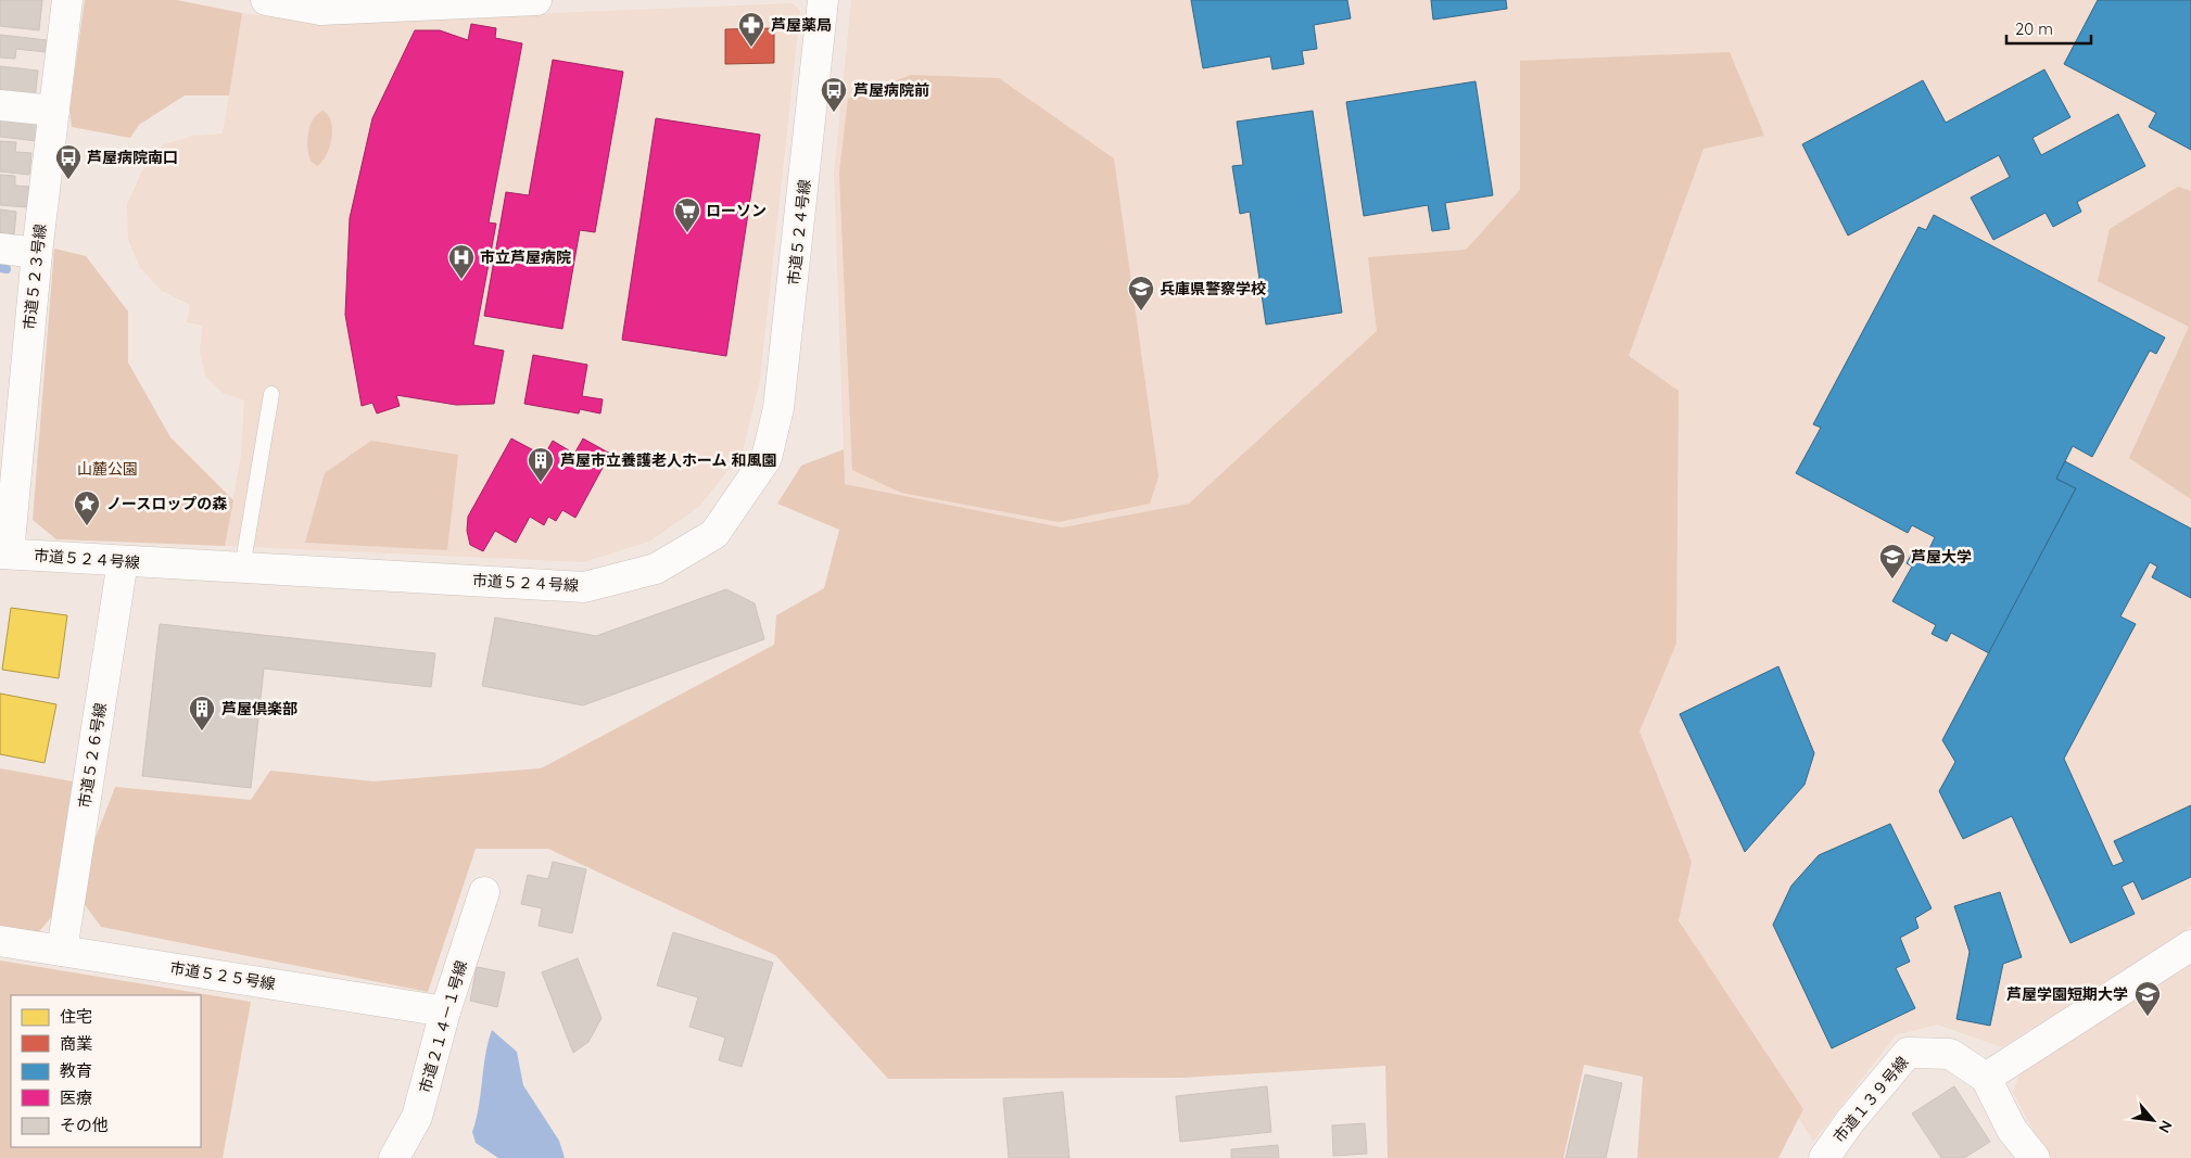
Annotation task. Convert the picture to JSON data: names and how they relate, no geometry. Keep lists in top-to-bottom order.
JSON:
{
  "streets": {
    "street": [
      "市道５２４号線",
      "市道５２３号線",
      "市道５２６号線",
      "市道５２５号線",
      "市道２１４－１号線",
      "市道１３９号線"
    ]
  },
  "crossings": [
    ["市道５２４号線", "市道５２３号線"],
    ["市道５２４号線", "市道５２６号線"],
    ["市道５２６号線", "市道５２５号線"],
    ["市道５２５号線", "市道２１４－１号線"]
  ],
  "parks": ["山麓公園"],
  "places": {
    "pharmacy": ["芦屋薬局"],
    "bus stop": ["芦屋病院前", "芦屋病院南口"],
    "supermarket": ["ローソン"],
    "hospital": ["市立芦屋病院"],
    "school or university": ["兵庫県警察学校", "芦屋大学", "芦屋学園短期大学"],
    "building": ["芦屋市立養護老人ホーム 和風園", "芦屋倶楽部"],
    "place": ["ノースロップの森"]
  },
  "legend": [
    "住宅",
    "商業",
    "教育",
    "医療",
    "その他"
  ],
  "scale_bar": "20 m",
  "north": "bottom right"
}
